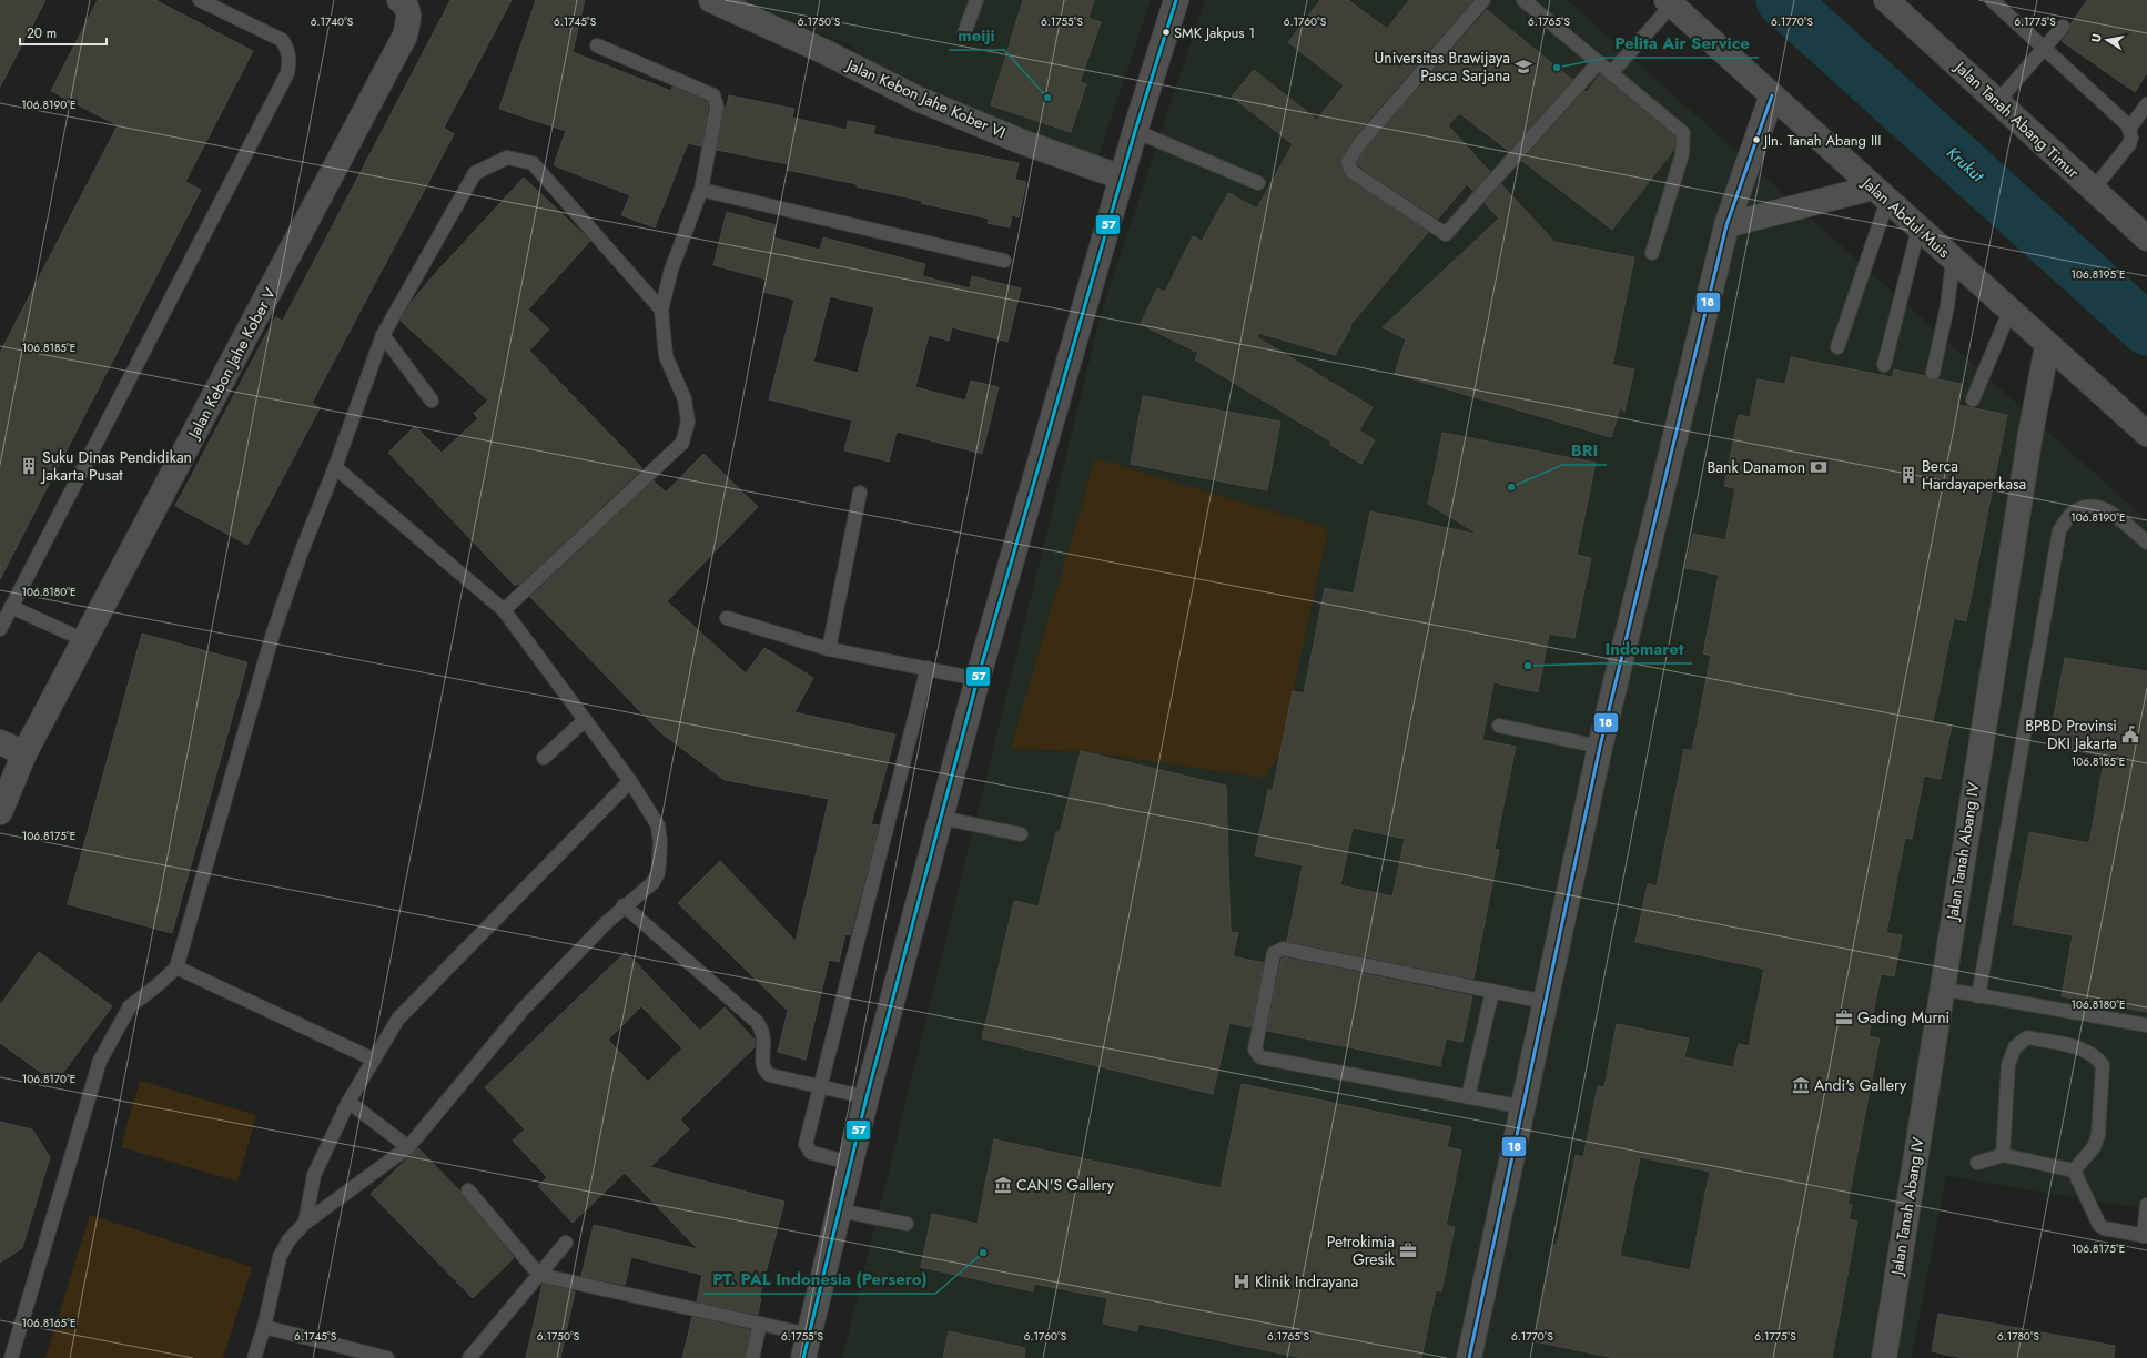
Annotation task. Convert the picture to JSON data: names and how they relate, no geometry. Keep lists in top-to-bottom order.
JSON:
{
  "streets": {
    "street": [
      "Jalan Kebon Jahe Kober VI",
      "Jalan Tanah Abang Timur",
      "Jalan Abdul Muis",
      "Jalan Kebon Jahe Kober V",
      "Jalan Tanah Abang IV"
    ]
  },
  "crossings": [
    ["Jalan Abdul Muis", "Jalan Tanah Abang IV"]
  ],
  "water": ["Krukut"],
  "places": {
    "other": [
      "SMK Jakpus 1",
      "Pelita Air Service",
      "meiji",
      "Jln. Tanah Abang III",
      "BRI",
      "Indomaret",
      "PT. PAL Indonesia (Persero)"
    ],
    "school or university": ["Universitas Brawijaya Pasca Sarjana"],
    "building": ["Suku Dinas Pendidikan Jakarta Pusat", "Berca Hardayaperkasa"],
    "bank": ["Bank Danamon"],
    "public building": ["BPBD Provinsi DKI Jakarta"],
    "office": ["Gading Murni", "Petrokimia Gresik"],
    "museum": ["Andi's Gallery", "CAN'S Gallery"],
    "hospital": ["Klinik Indrayana"]
  },
  "lines": ["transit line 57", "transit line 18"],
  "scale_bar": "20 m",
  "north": "left",
  "coordinates": [
    "6.1740°S",
    "6.1745°S",
    "6.1750°S",
    "6.1755°S",
    "6.1760°S",
    "6.1765°S",
    "6.1770°S",
    "6.1775°S",
    "106.8190°E",
    "106.8195°E",
    "106.8185°E",
    "106.8180°E",
    "106.8175°E",
    "106.8170°E",
    "106.8165°E",
    "6.1780°S"
  ]
}
